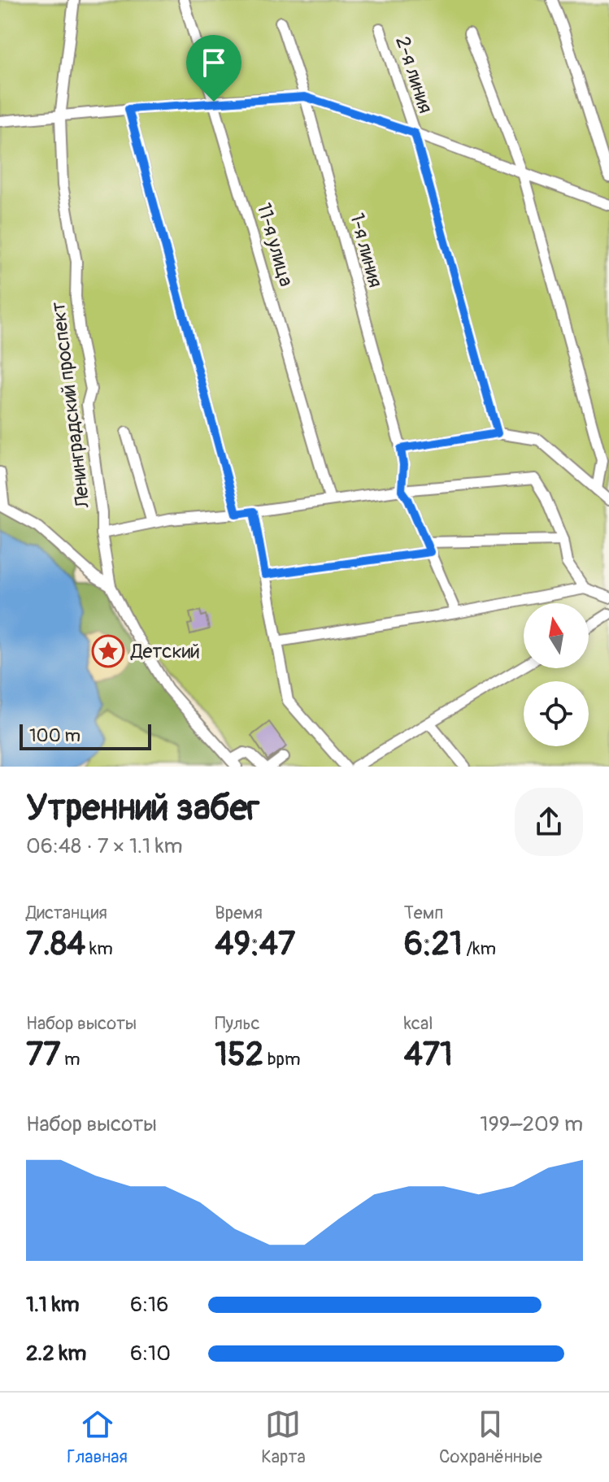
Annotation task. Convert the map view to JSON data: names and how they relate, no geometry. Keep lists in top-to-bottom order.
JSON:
{
  "streets": {
    "street": [
      "2-я линия",
      "11-я улица",
      "1-я линия",
      "Ленинградский проспект"
    ]
  },
  "places": {
    "place": ["Детский"]
  },
  "scale_bar": "100 m",
  "north": "top",
  "page": {
    "scale": "100 m",
    "heading": ["Утренний забег", "06:48 · 7 × 1.1 km"],
    "stats": [
      ["Дистанция", "7.84 km"],
      ["Время", "49:47"],
      ["Темп", "6:21 /km"],
      ["Набор высоты", "77 m"],
      ["Пульс", "152 bpm"],
      ["kcal", "471"]
    ],
    "chart": ["Набор высоты", "199–209 m"],
    "list": [
      {
        "name": "1.1 km",
        "note": "6:16"
      },
      {
        "name": "2.2 km",
        "note": "6:10"
      }
    ],
    "tabs": ["Главная", "Карта", "Сохранённые"]
  }
}
